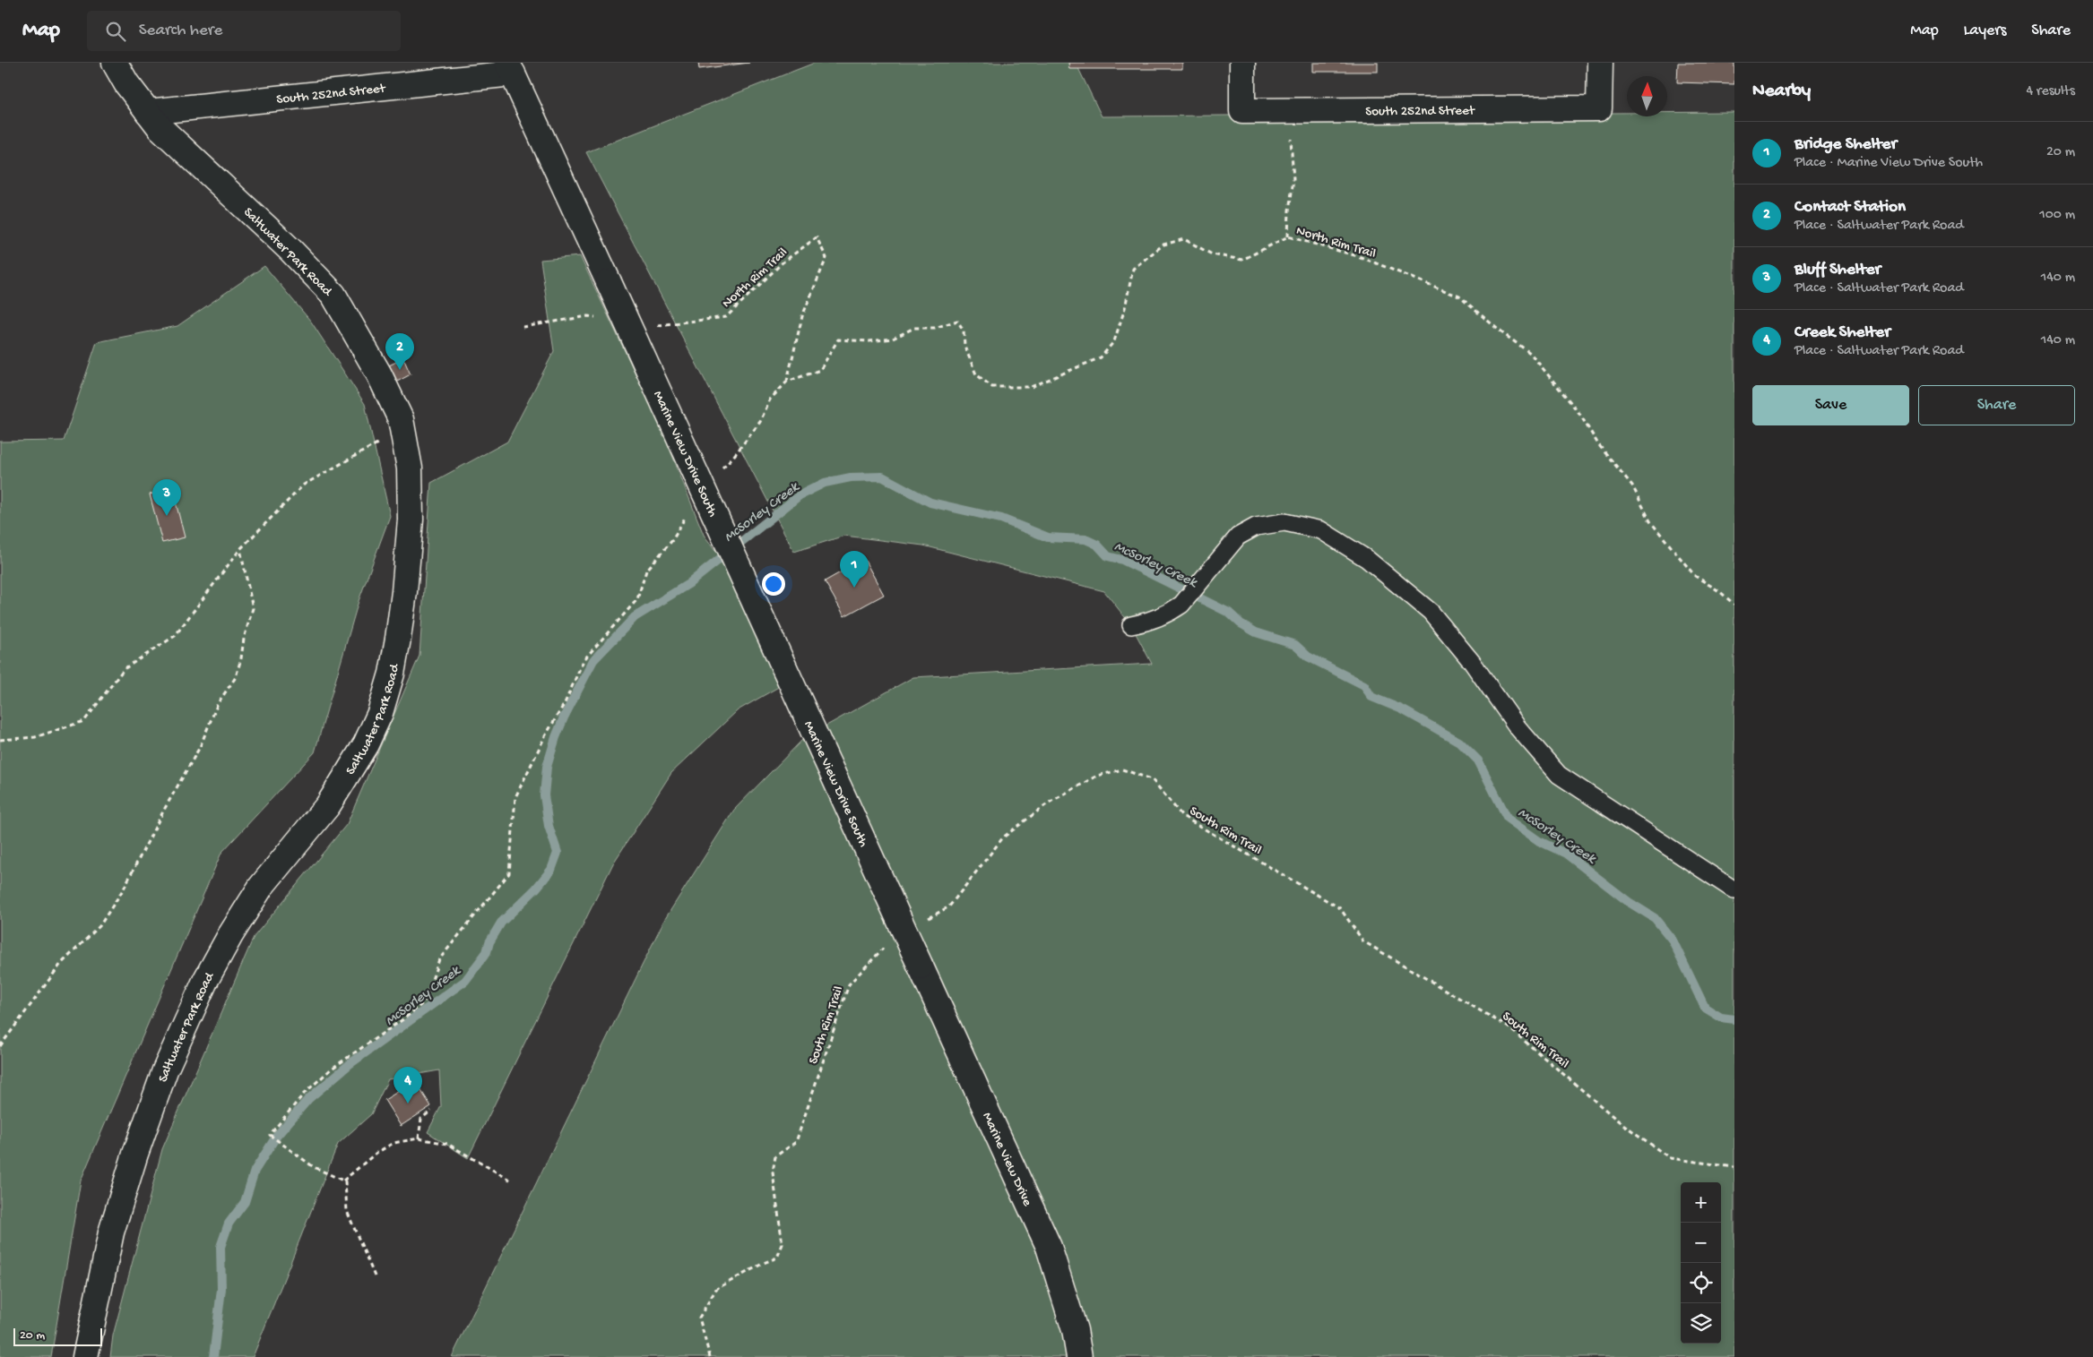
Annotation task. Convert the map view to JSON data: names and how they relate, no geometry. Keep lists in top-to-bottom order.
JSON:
{
  "streets": {
    "street": [
      "South 252nd Street",
      "Saltwater Park Road",
      "Marine View Drive South",
      "Marine View Drive"
    ],
    "path": ["North Rim Trail", "South Rim Trail"]
  },
  "crossings": [
    ["South 252nd Street", "Saltwater Park Road"],
    ["South 252nd Street", "Marine View Drive South"],
    ["Marine View Drive South", "Marine View Drive"]
  ],
  "water": ["McSorley Creek"],
  "scale_bar": "20 m",
  "north": "top",
  "page": {
    "header": "Map",
    "search": "Search here",
    "nav": ["Map", "Layers", "Share"],
    "heading": ["Nearby", "4 results"],
    "list": [
      {
        "mark": "1",
        "name": "Bridge Shelter",
        "note": "Place · Marine View Drive South",
        "value": "20 m"
      },
      {
        "mark": "2",
        "name": "Contact Station",
        "note": "Place · Saltwater Park Road",
        "value": "100 m"
      },
      {
        "mark": "3",
        "name": "Bluff Shelter",
        "note": "Place · Saltwater Park Road",
        "value": "140 m"
      },
      {
        "mark": "4",
        "name": "Creek Shelter",
        "note": "Place · Saltwater Park Road",
        "value": "140 m"
      }
    ],
    "pins": [
      "2",
      "3",
      "1",
      "4"
    ],
    "buttons": ["Save", "Share"],
    "map_buttons": ["+", "−"],
    "scale": "20 m"
  }
}
